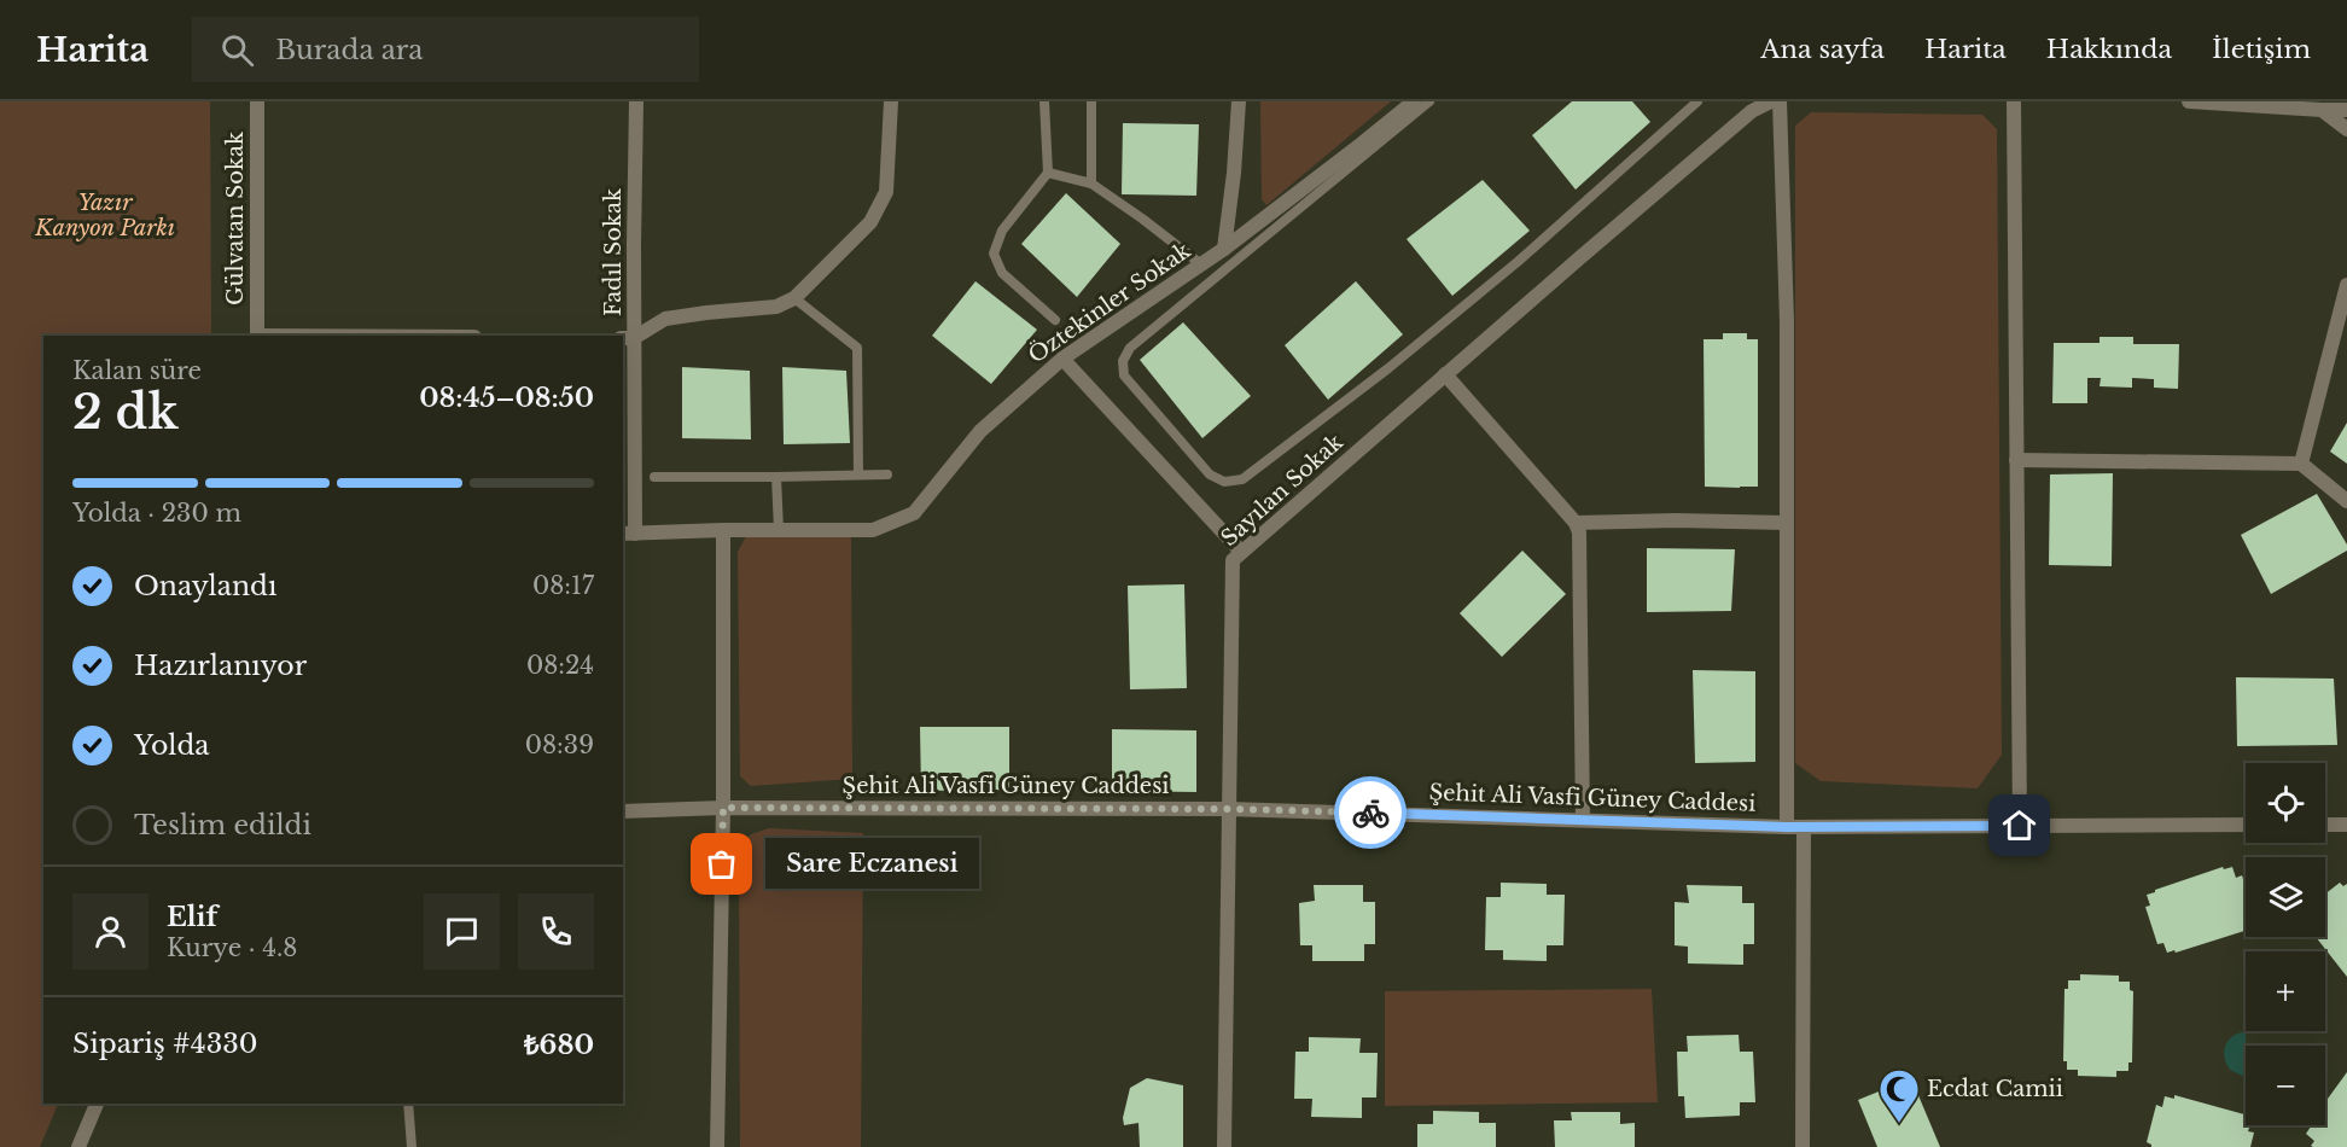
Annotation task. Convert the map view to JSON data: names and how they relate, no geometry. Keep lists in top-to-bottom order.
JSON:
{
  "streets": {
    "street": [
      "Gülvatan Sokak",
      "Fadıl Sokak",
      "Öztekinler Sokak",
      "Sayılan Sokak",
      "Şehit Ali Vasfi Güney Caddesi"
    ]
  },
  "crossings": [
    ["Fadıl Sokak", "Öztekinler Sokak"],
    ["Sayılan Sokak", "Şehit Ali Vasfi Güney Caddesi"]
  ],
  "parks": ["Yazır Kanyon Parkı"],
  "places": {
    "other": ["Sare Eczanesi"],
    "mosque": ["Ecdat Camii"]
  },
  "page": {
    "header": "Harita",
    "search": "Burada ara",
    "nav": [
      "Ana sayfa",
      "Harita",
      "Hakkında",
      "İletişim"
    ],
    "heading": ["2 dk", "Kalan süre", "08:45–08:50"],
    "panel": [
      "Elif",
      "Kurye · 4.8",
      "Sipariş #4330",
      "₺680"
    ],
    "bar": "Yolda · 230 m",
    "list": [
      ["Onaylandı", "08:17"],
      ["Hazırlanıyor", "08:24"],
      ["Yolda", "08:39"],
      "Teslim edildi"
    ],
    "map_buttons": ["+", "−"],
    "bubble": "Sare Eczanesi"
  }
}
